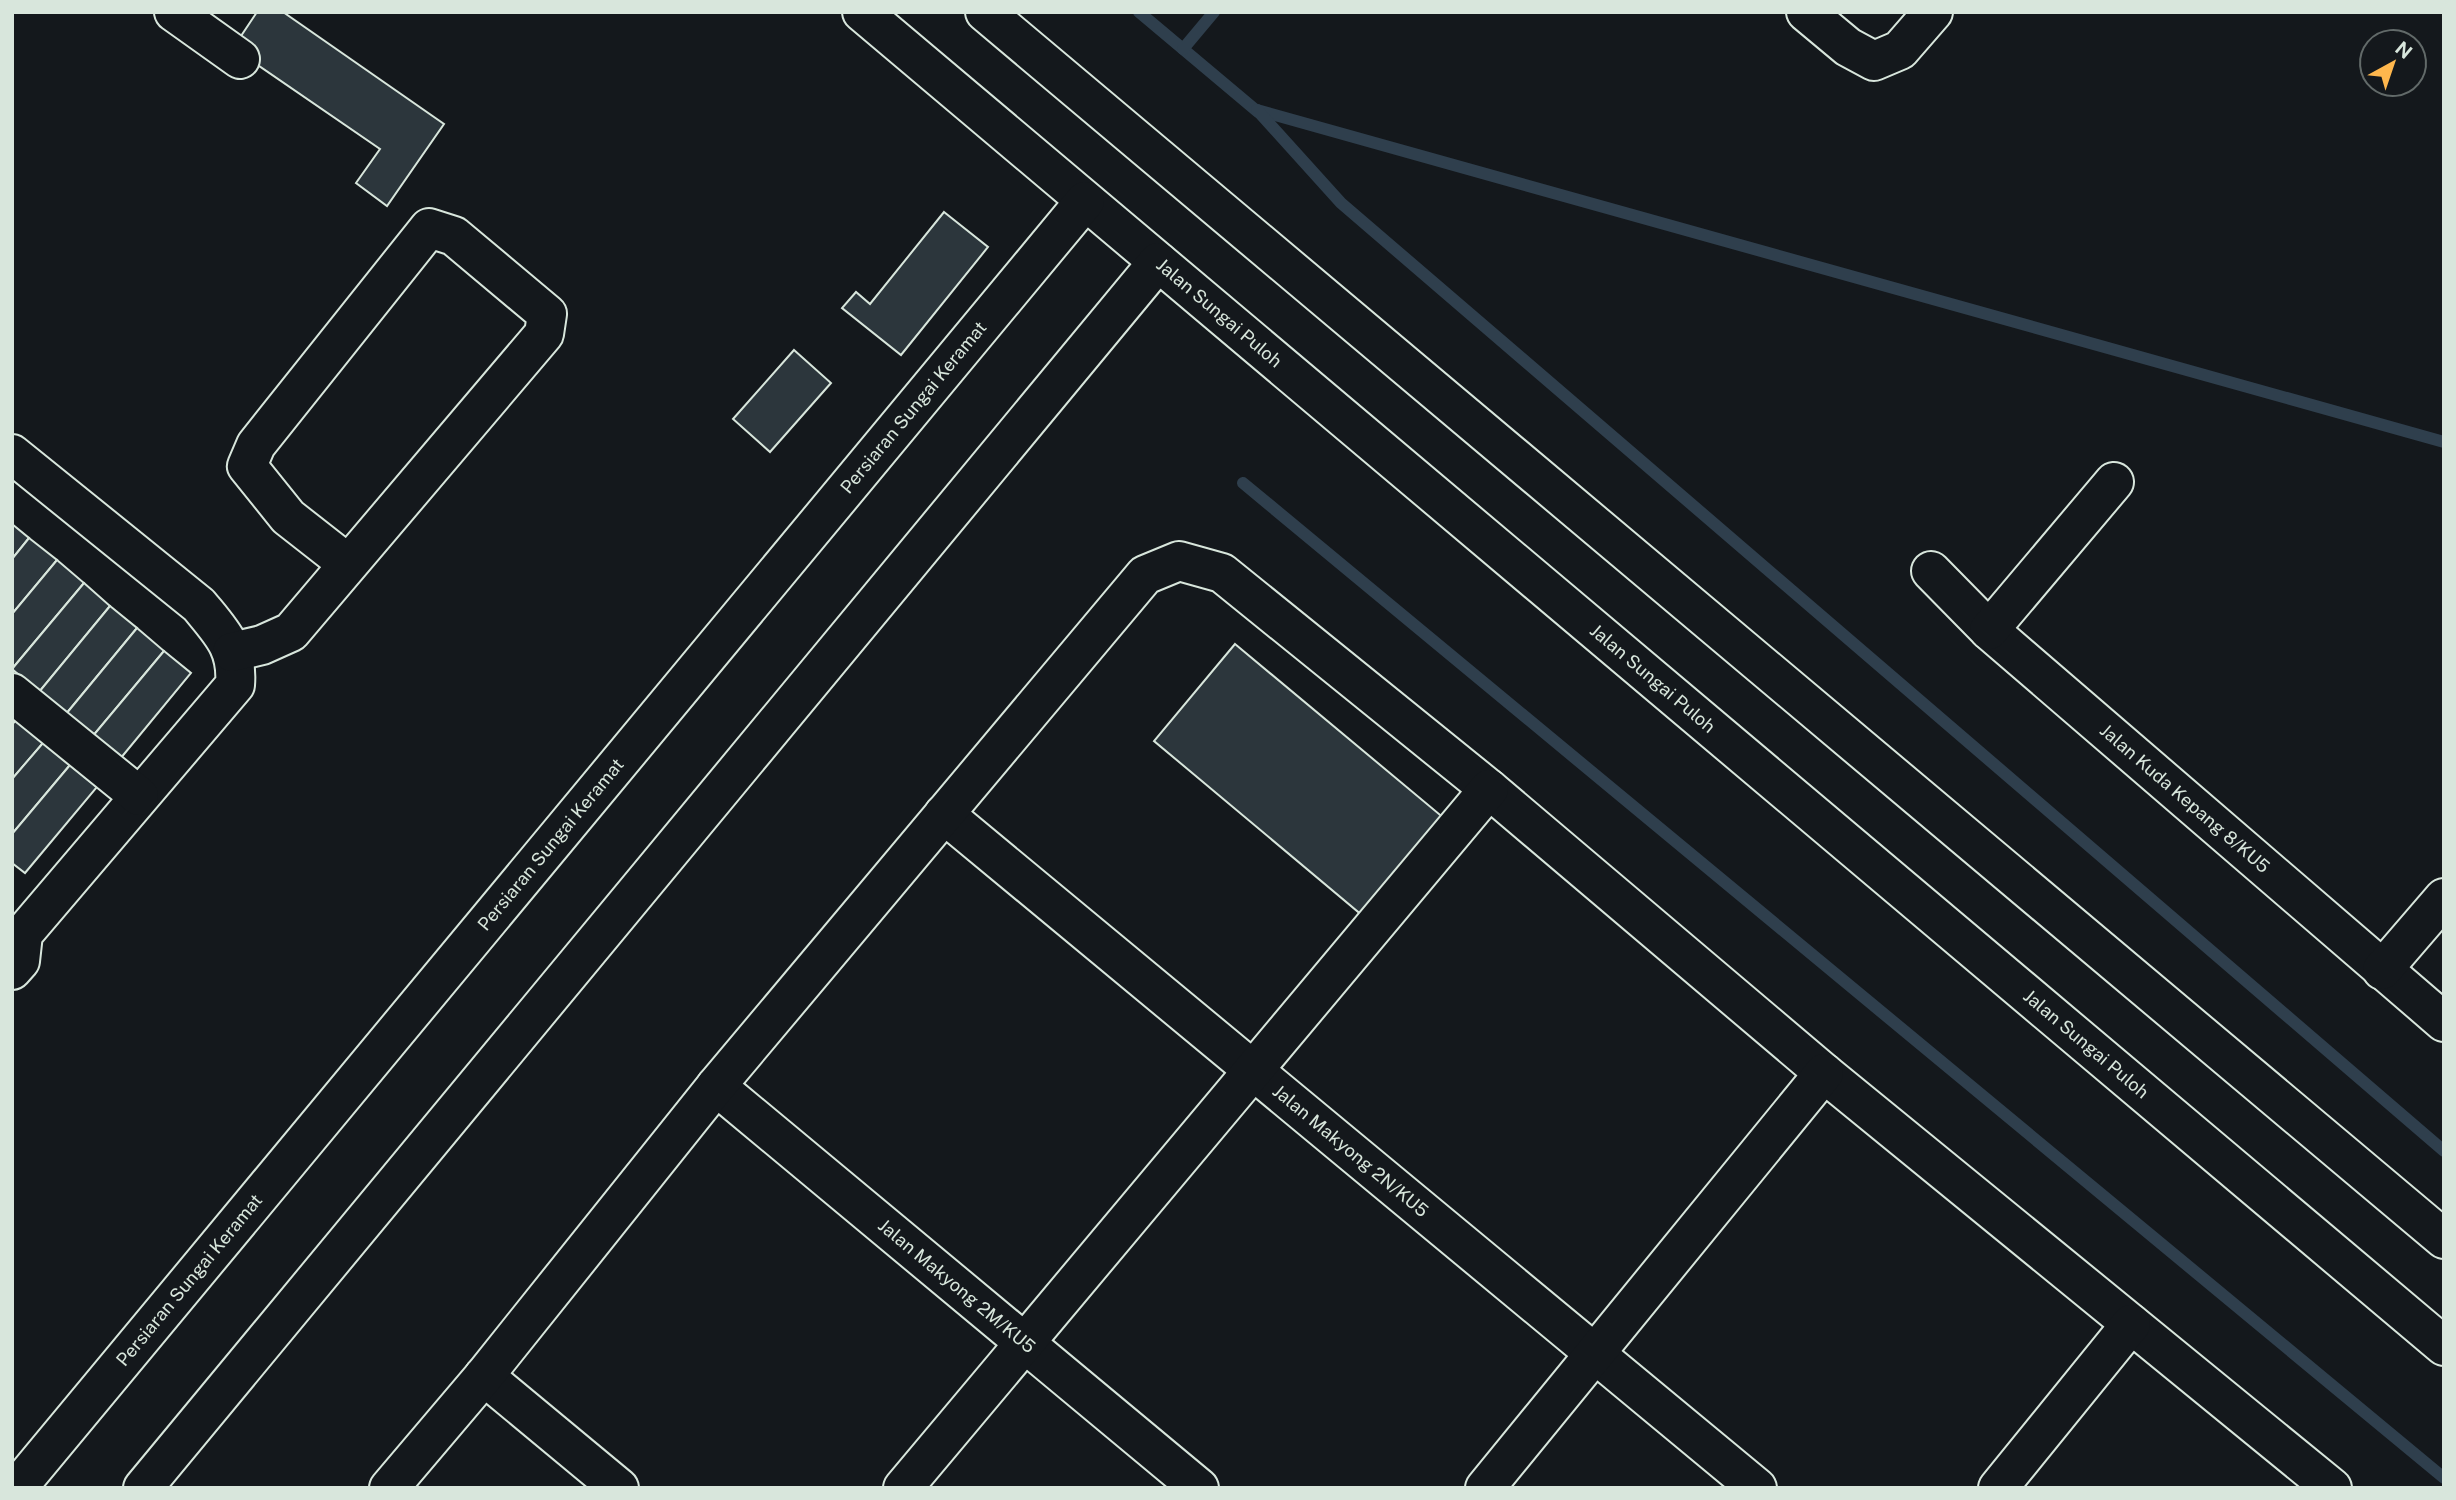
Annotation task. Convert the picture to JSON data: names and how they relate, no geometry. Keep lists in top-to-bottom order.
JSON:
{
  "streets": {
    "street": [
      "Jalan Sungai Puloh",
      "Persiaran Sungai Keramat",
      "Jalan Kuda Kepang 8/KU5",
      "Jalan Makyong 2N/KU5",
      "Jalan Makyong 2M/KU5"
    ]
  },
  "crossings": [
    ["Jalan Sungai Puloh", "Persiaran Sungai Keramat"]
  ],
  "north": "top right"
}
